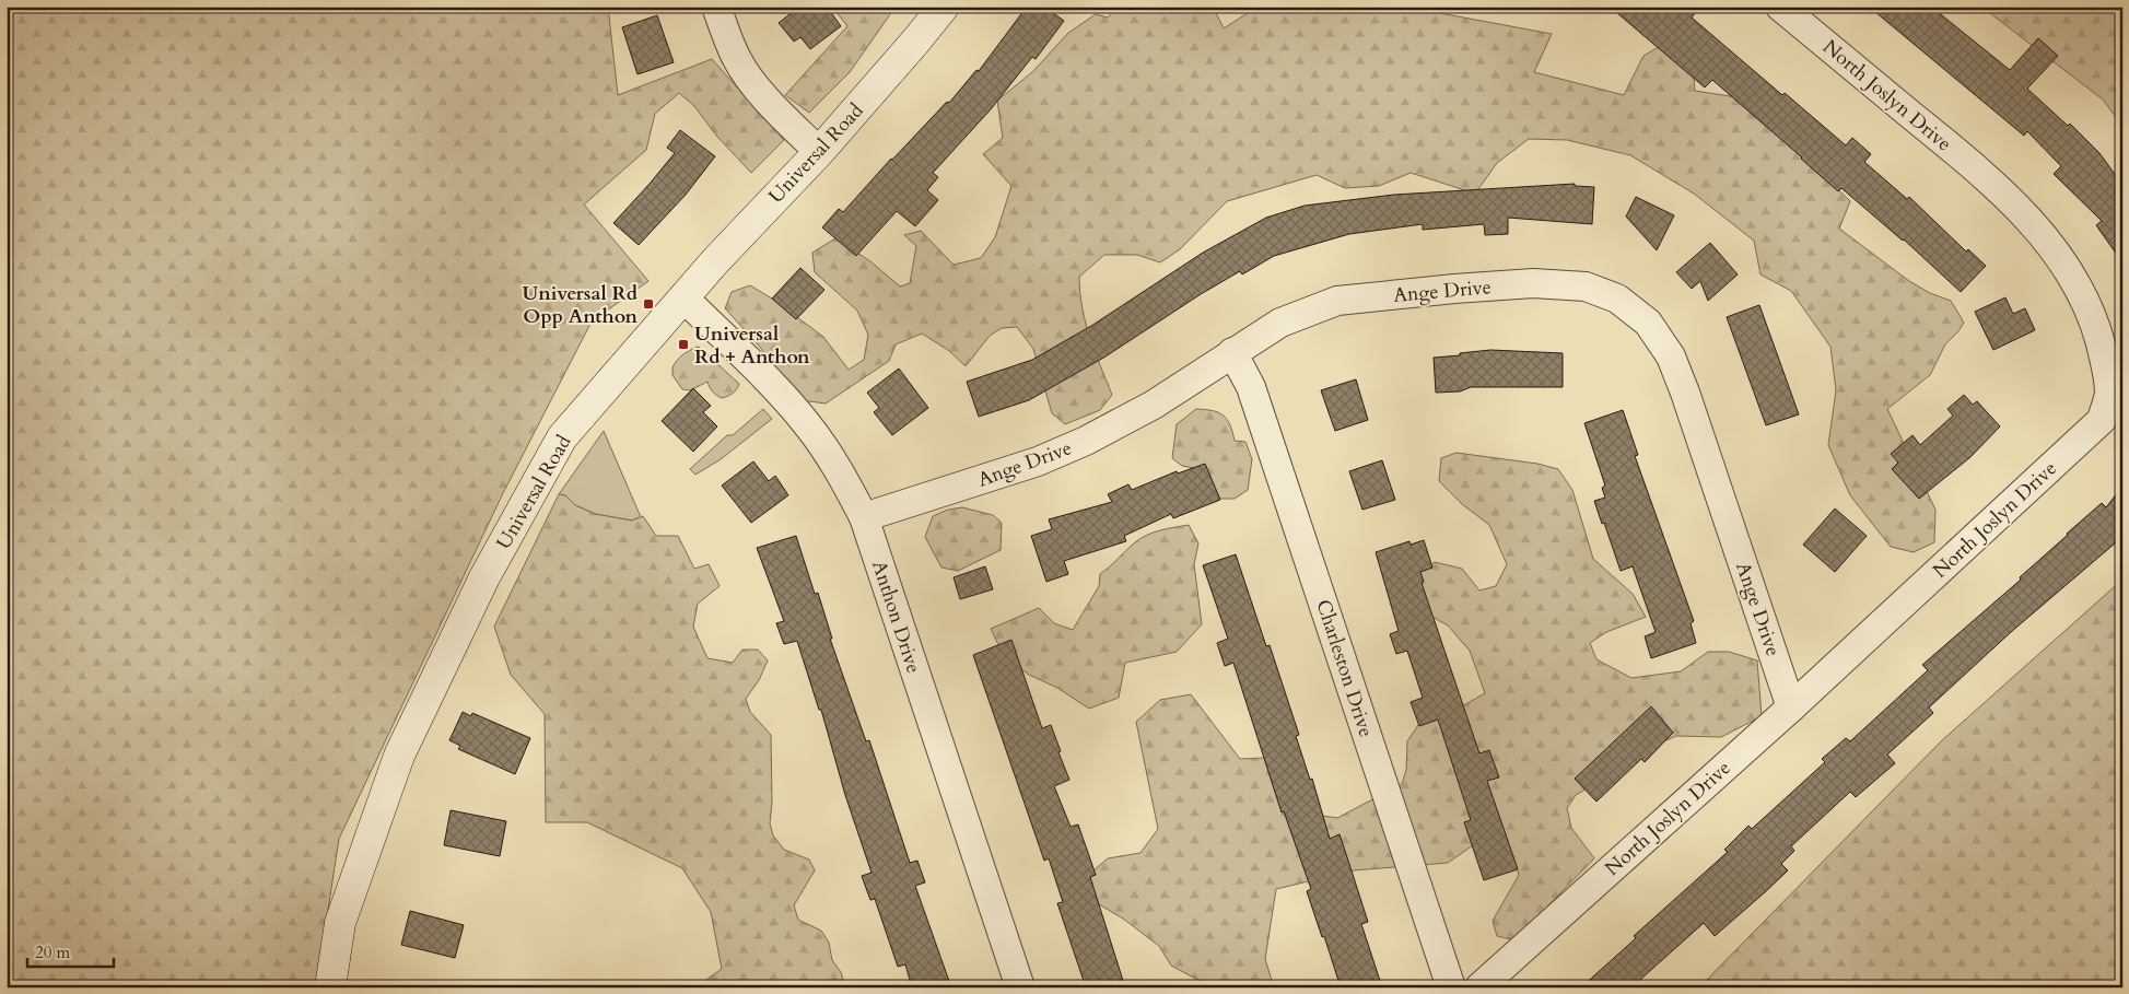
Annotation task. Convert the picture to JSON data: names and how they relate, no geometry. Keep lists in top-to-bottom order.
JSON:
{
  "streets": {
    "street": [
      "North Joslyn Drive",
      "Universal Road",
      "Ange Drive",
      "Anthon Drive",
      "Charleston Drive"
    ]
  },
  "crossings": [
    ["North Joslyn Drive", "Ange Drive"],
    ["Universal Road", "Anthon Drive"],
    ["Ange Drive", "Anthon Drive"],
    ["Ange Drive", "Charleston Drive"]
  ],
  "places": {
    "transit": ["Universal Rd Opp Anthon", "Universal Rd + Anthon"]
  },
  "scale_bar": "20 m"
}
